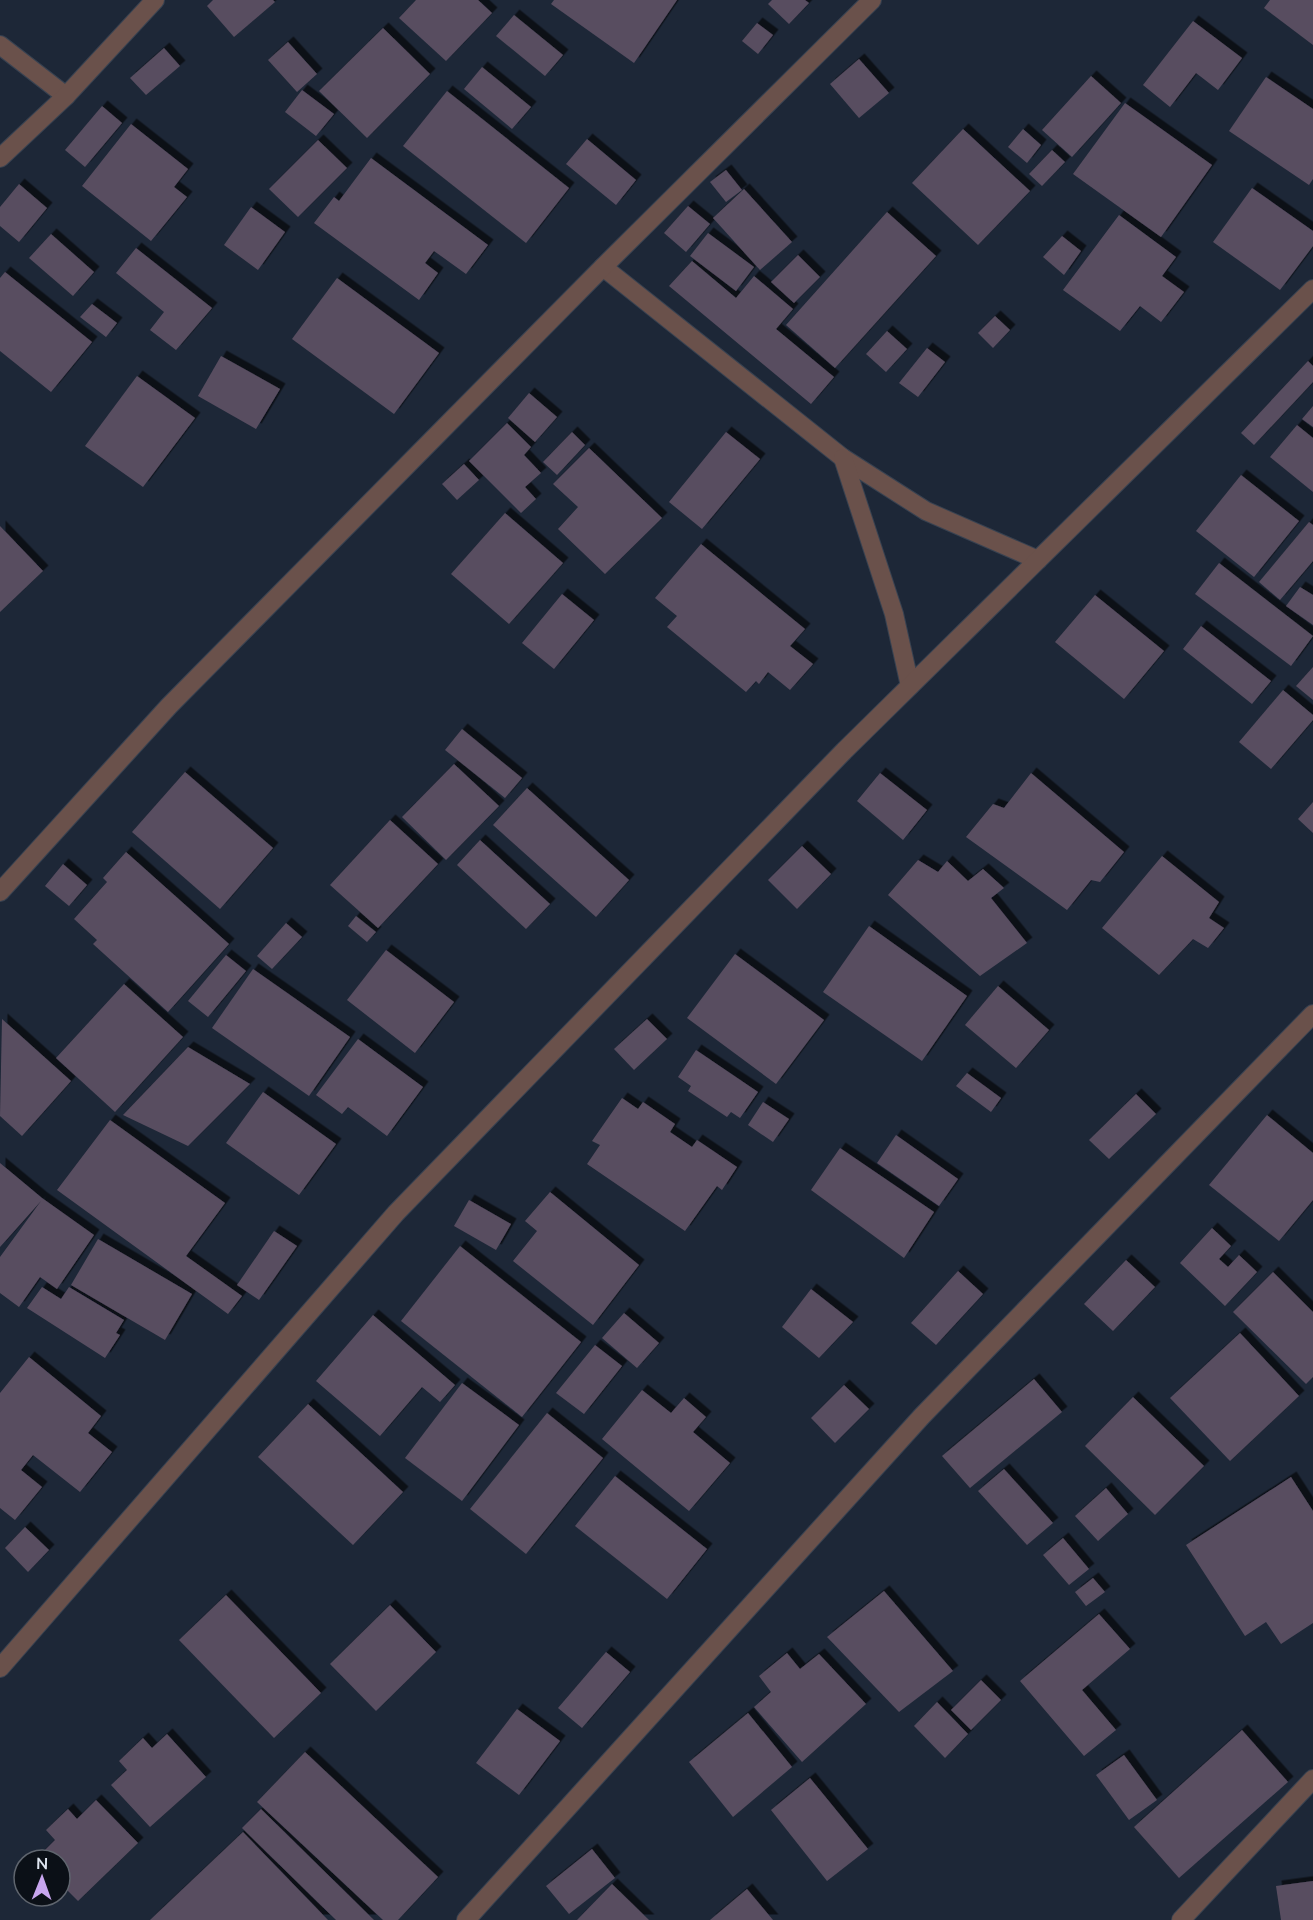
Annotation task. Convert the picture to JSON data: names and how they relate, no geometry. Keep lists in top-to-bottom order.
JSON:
{
  "north": "top"
}
